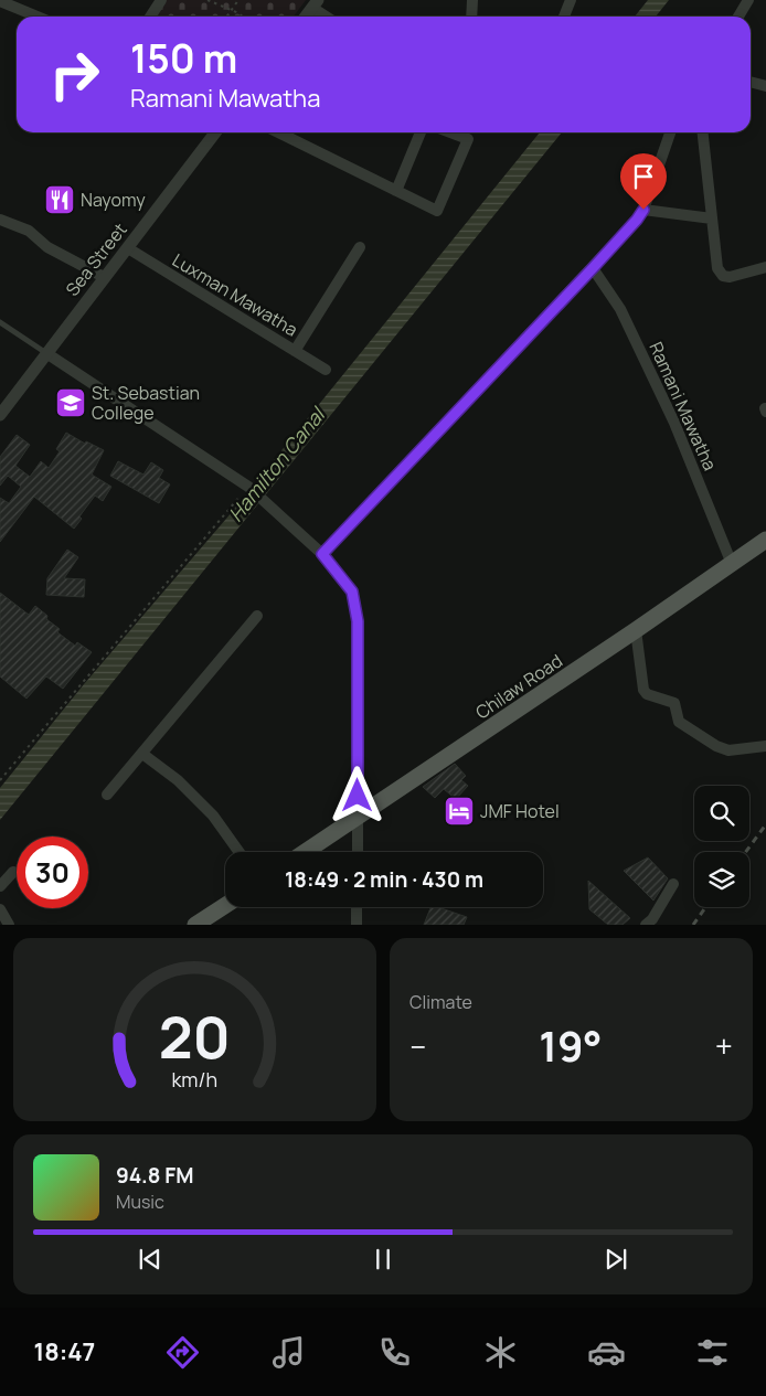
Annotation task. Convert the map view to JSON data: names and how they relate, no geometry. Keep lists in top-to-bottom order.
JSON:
{
  "streets": {
    "main road": ["Chilaw Road"],
    "street": ["Sea Street", "Luxman Mawatha", "Ramani Mawatha"]
  },
  "crossings": [
    ["Sea Street", "Luxman Mawatha"],
    ["Ramani Mawatha", "Chilaw Road"]
  ],
  "water": ["Hamilton Canal"],
  "places": {
    "restaurant": ["Nayomy"],
    "school or university": ["St. Sebastian College"],
    "hotel": ["JMF Hotel"]
  },
  "page": {
    "turn": ["150 m", "Ramani Mawatha"],
    "limit": "30",
    "trip": "18:49 · 2 min · 430 m",
    "tile": "Climate",
    "heat": ["−", "19°", "+"],
    "song": ["94.8 FM", "Music"],
    "tabs": "18:47",
    "gauge": ["20", "km/h"]
  }
}
